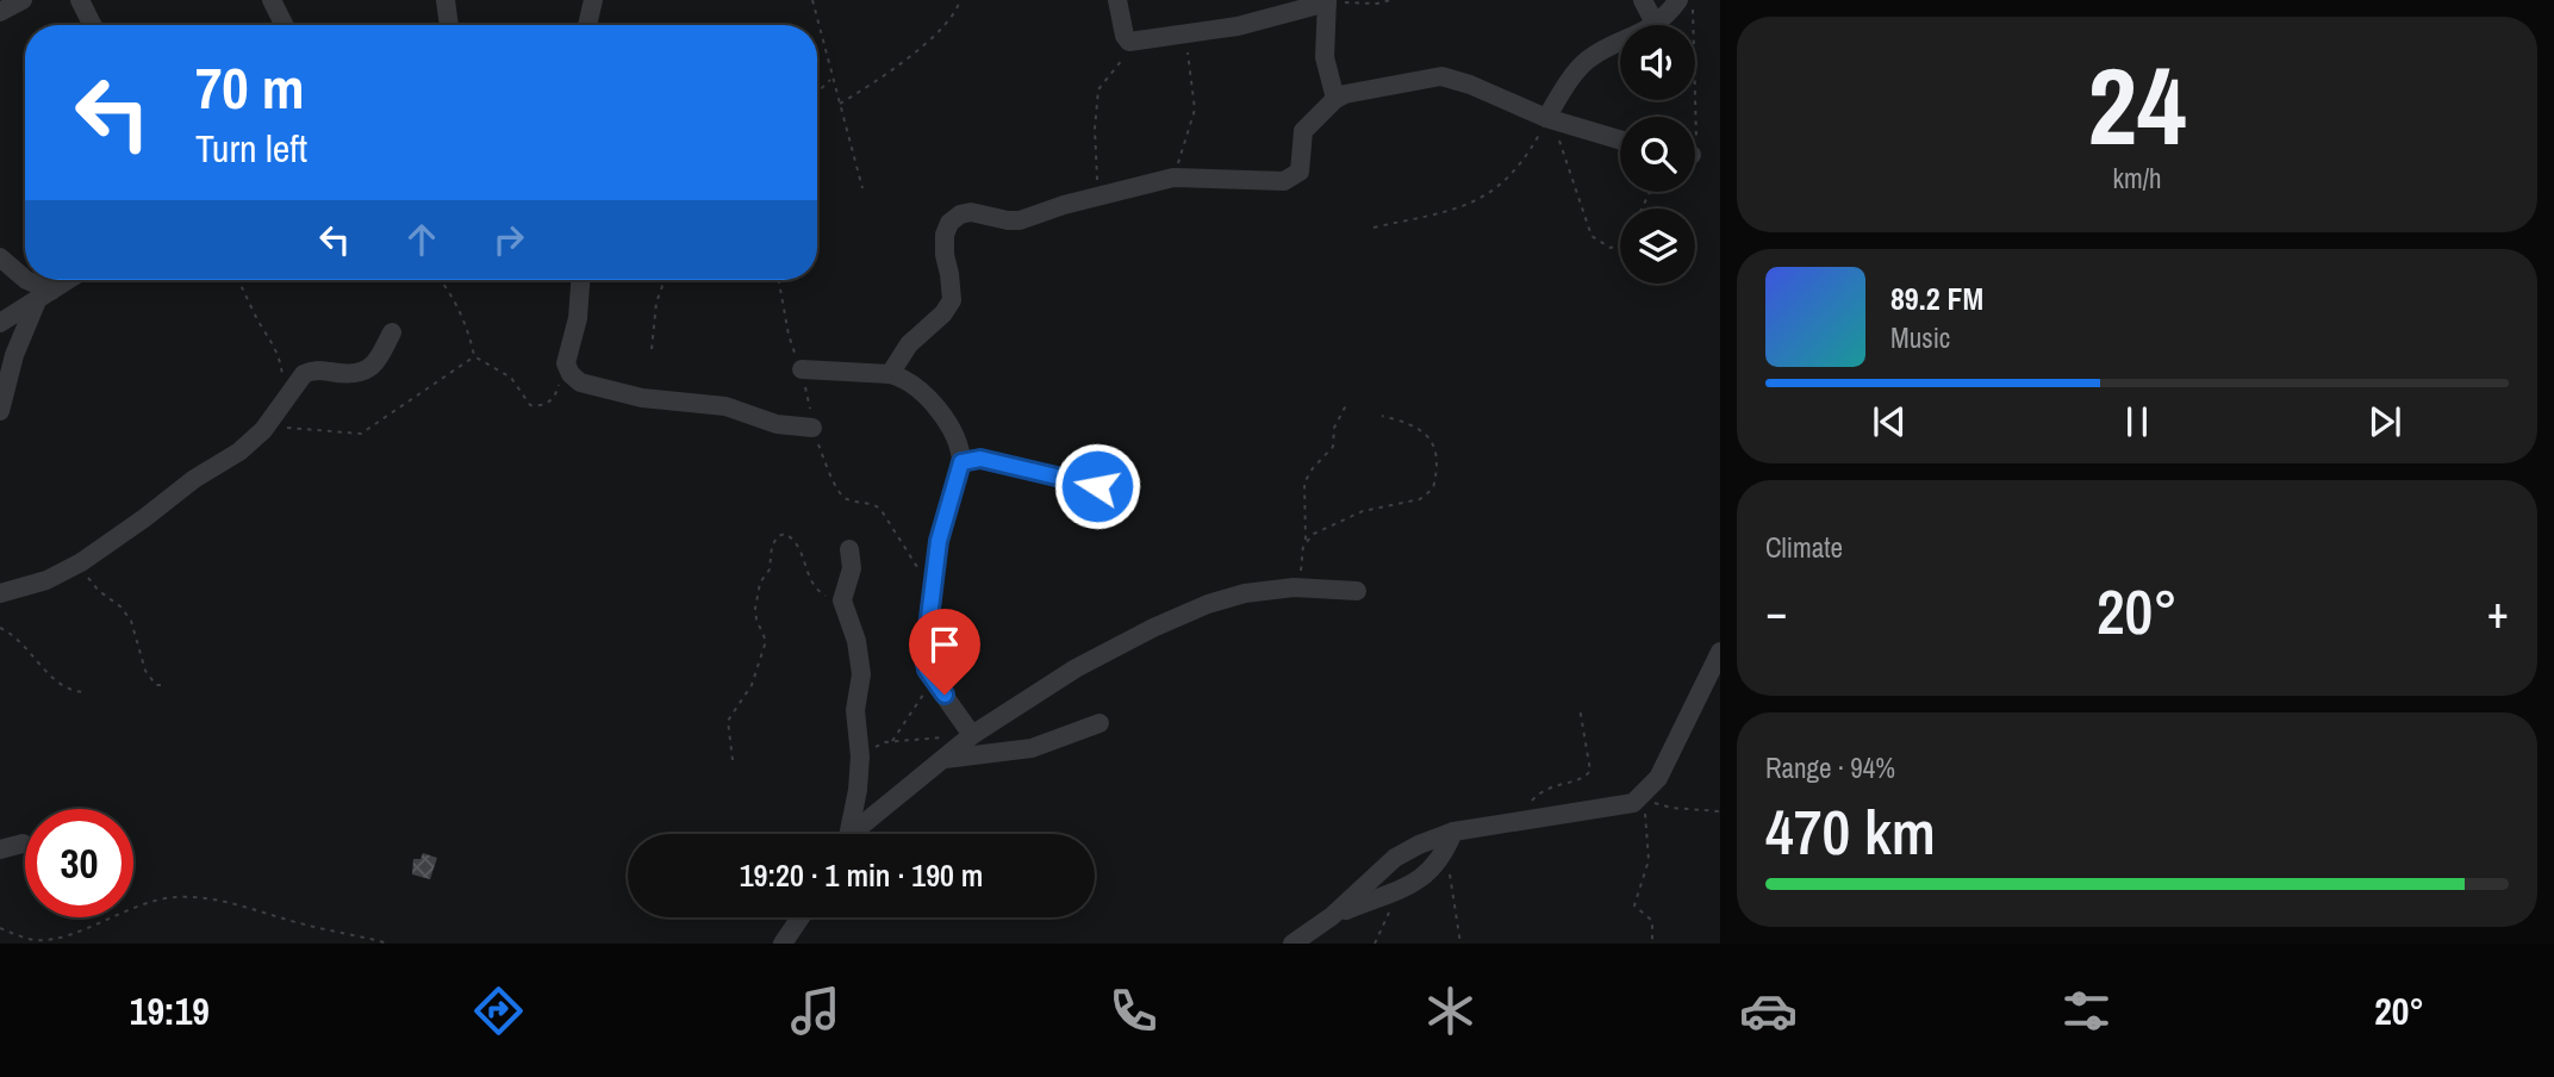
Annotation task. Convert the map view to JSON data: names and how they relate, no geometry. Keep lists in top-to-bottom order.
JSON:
{
  "page": {
    "tile": [
      ["24", "km/h"],
      "Climate",
      ["Range · 94%", "470 km"]
    ],
    "turn": ["70 m", "Turn left"],
    "song": ["89.2 FM", "Music"],
    "heat": ["−", "20°", "+"],
    "limit": "30",
    "trip": "19:20 · 1 min · 190 m",
    "tabs": ["19:19", "20°"]
  }
}
